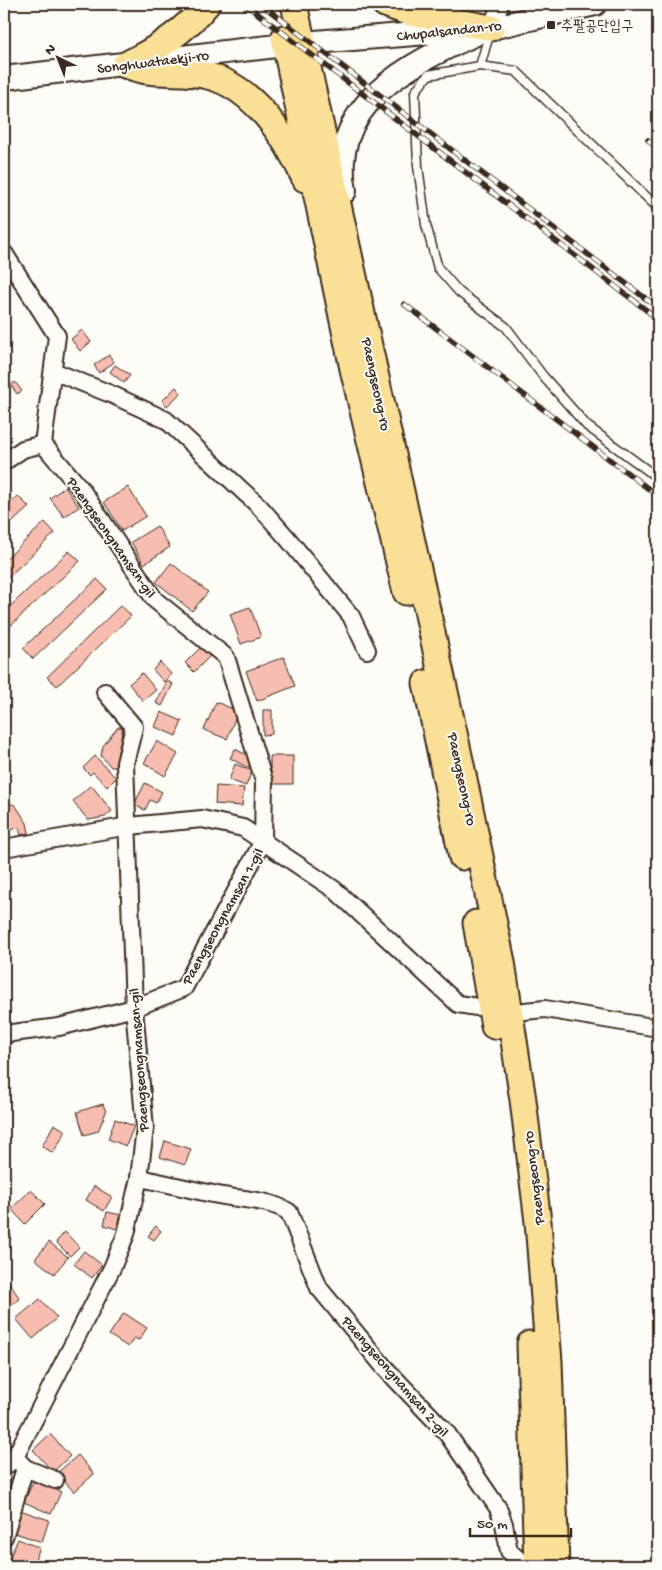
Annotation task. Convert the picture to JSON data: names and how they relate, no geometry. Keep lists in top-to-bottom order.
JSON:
{
  "streets": {
    "main road": ["Paengseong-ro"],
    "street": [
      "Chupalsandan-ro",
      "Songhwataekji-ro",
      "Paengseongnamsan-gil",
      "Paengseongnamsan 1-gil",
      "Paengseongnamsan 2-gil"
    ]
  },
  "crossings": [
    ["Chupalsandan-ro", "Songhwataekji-ro"],
    ["Chupalsandan-ro", "Paengseong-ro"],
    ["Songhwataekji-ro", "Paengseong-ro"],
    ["Paengseong-ro", "Paengseongnamsan 2-gil"],
    ["Paengseongnamsan-gil", "Paengseongnamsan 1-gil"],
    ["Paengseongnamsan-gil", "Paengseongnamsan 2-gil"]
  ],
  "places": {
    "transit": ["추팔공단입구"]
  },
  "scale_bar": "50 m",
  "north": "top left"
}
